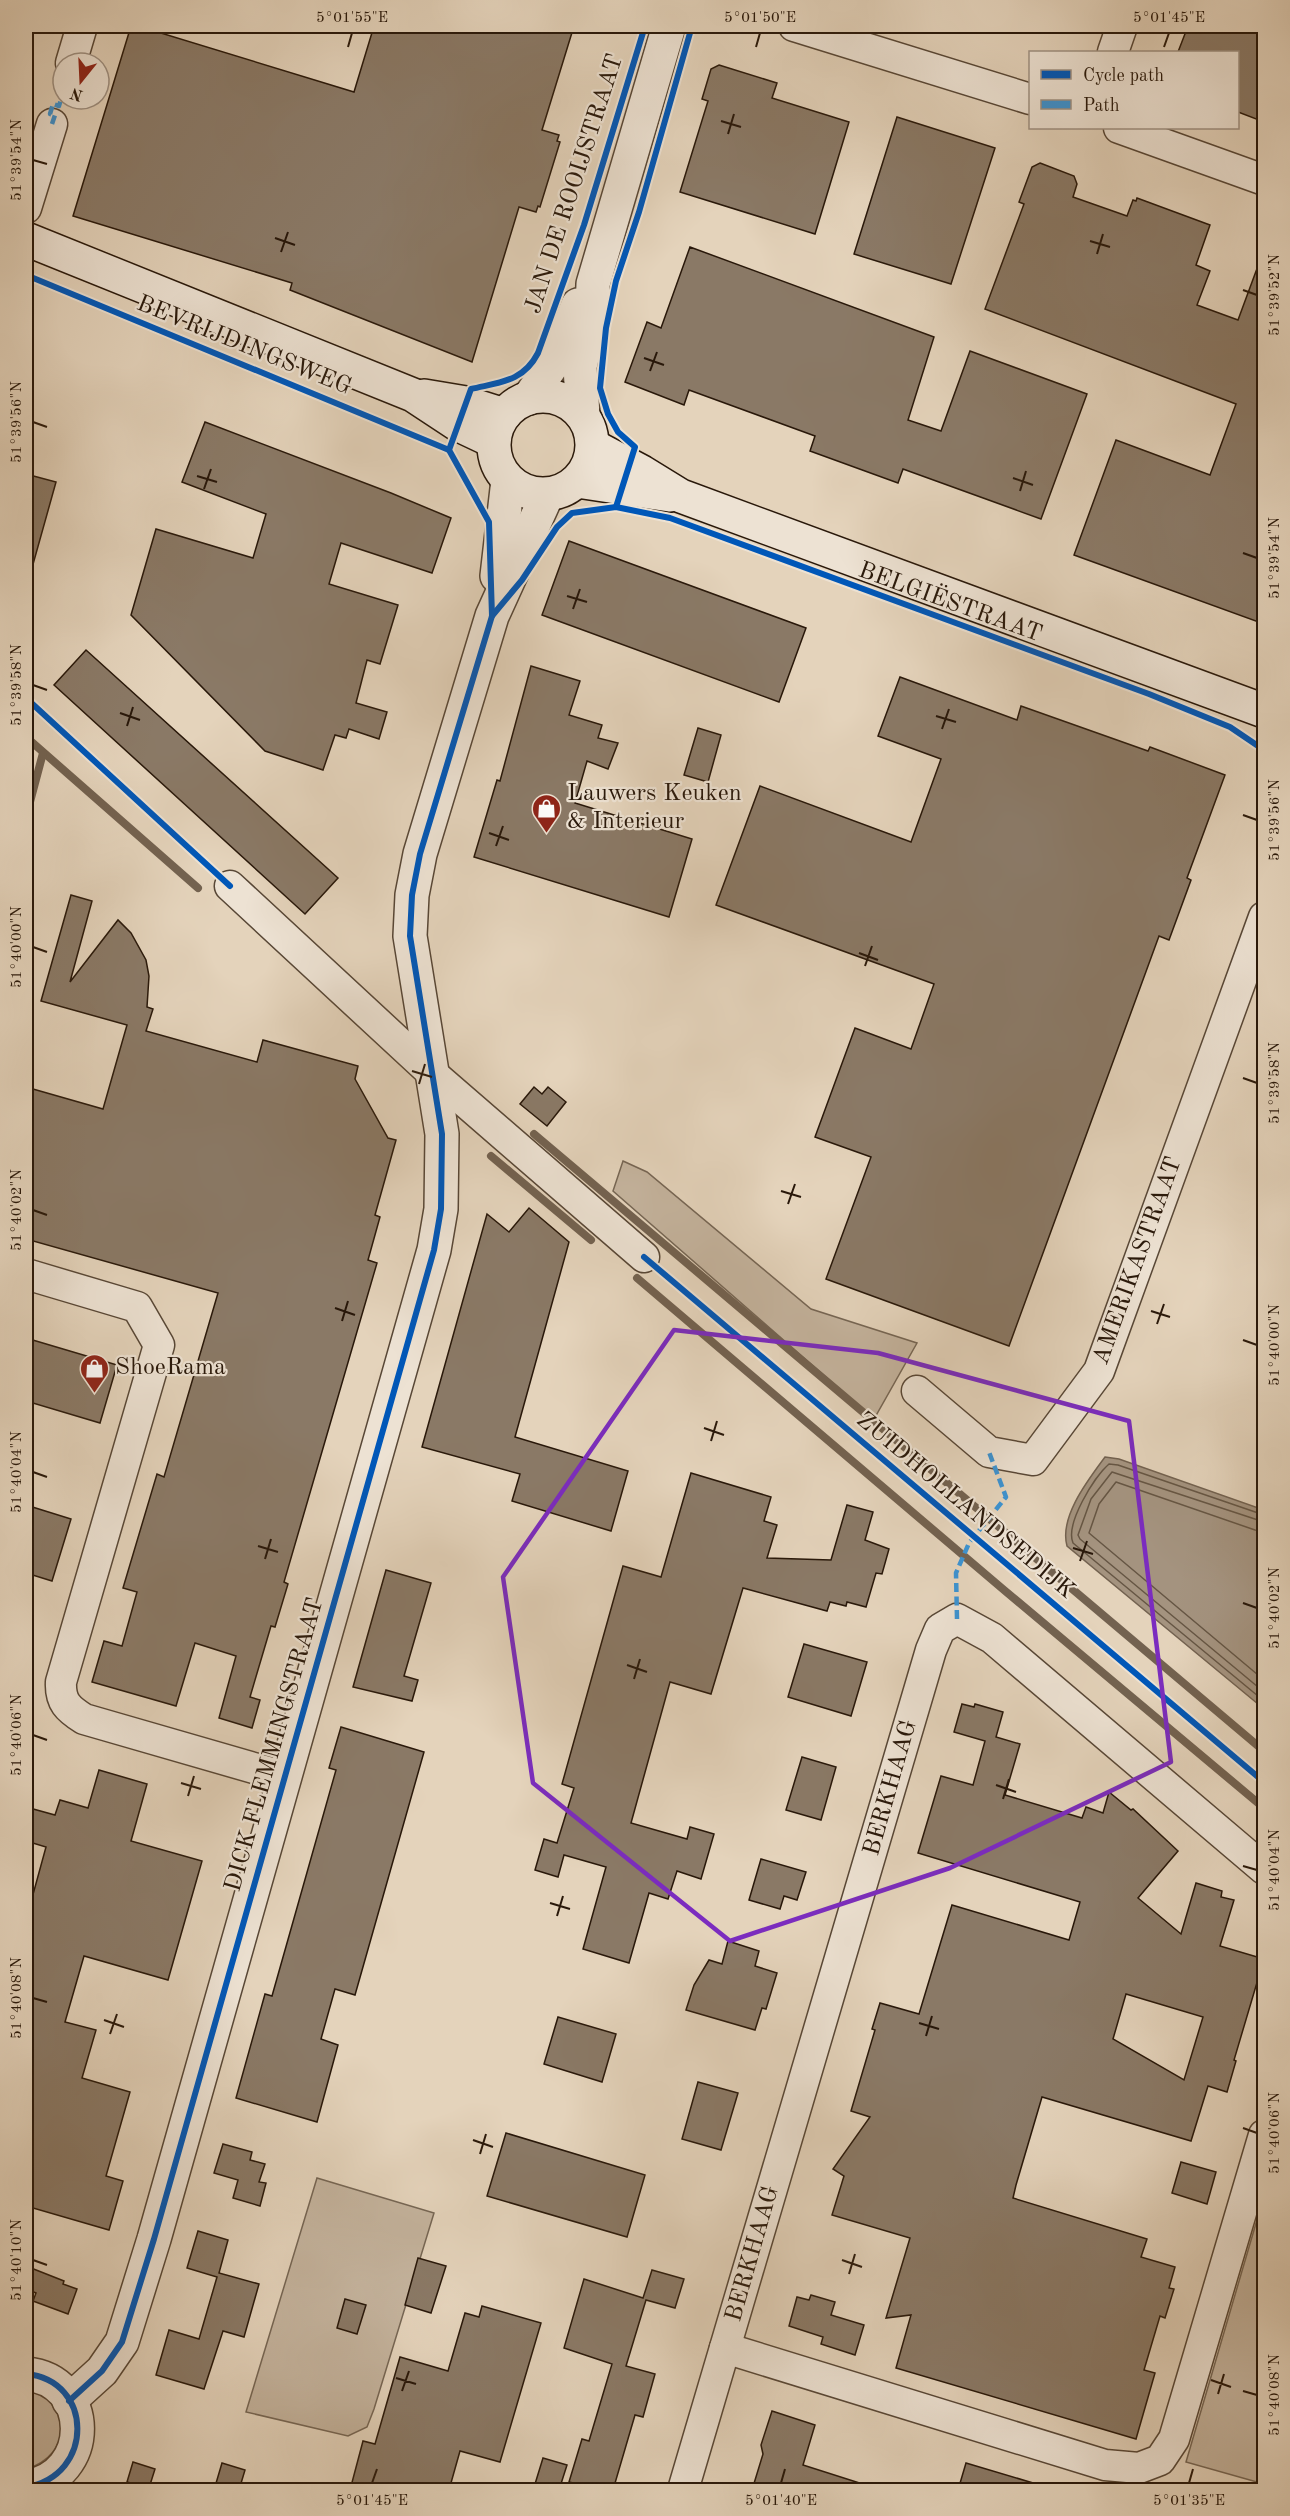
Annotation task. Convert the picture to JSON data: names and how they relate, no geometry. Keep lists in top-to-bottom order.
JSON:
{
  "streets": {
    "street": [
      "JAN DE ROOIJSTRAAT",
      "BEVRIJDINGSWEG",
      "BELGIËSTRAAT",
      "AMERIKASTRAAT",
      "DICK FLEMMINGSTRAAT",
      "BERKHAAG"
    ],
    "cycle path": ["ZUIDHOLLANDSEDIJK"]
  },
  "crossings": [
    ["JAN DE ROOIJSTRAAT", "BEVRIJDINGSWEG"],
    ["JAN DE ROOIJSTRAAT", "BELGIËSTRAAT"],
    ["BEVRIJDINGSWEG", "BELGIËSTRAAT"]
  ],
  "places": {
    "shop": ["Lauwers Keuken & Interieur", "ShoeRama"]
  },
  "legend": ["Cycle path", "Path"],
  "north": "bottom",
  "coordinates": [
    "5°01'55\"E",
    "5°01'50\"E",
    "5°01'45\"E",
    "51°39'54\"N",
    "51°39'52\"N",
    "51°39'56\"N",
    "51°39'58\"N",
    "51°40'00\"N",
    "51°40'02\"N",
    "51°40'04\"N",
    "51°40'06\"N",
    "51°40'08\"N",
    "51°40'10\"N",
    "5°01'40\"E",
    "5°01'35\"E"
  ]
}
